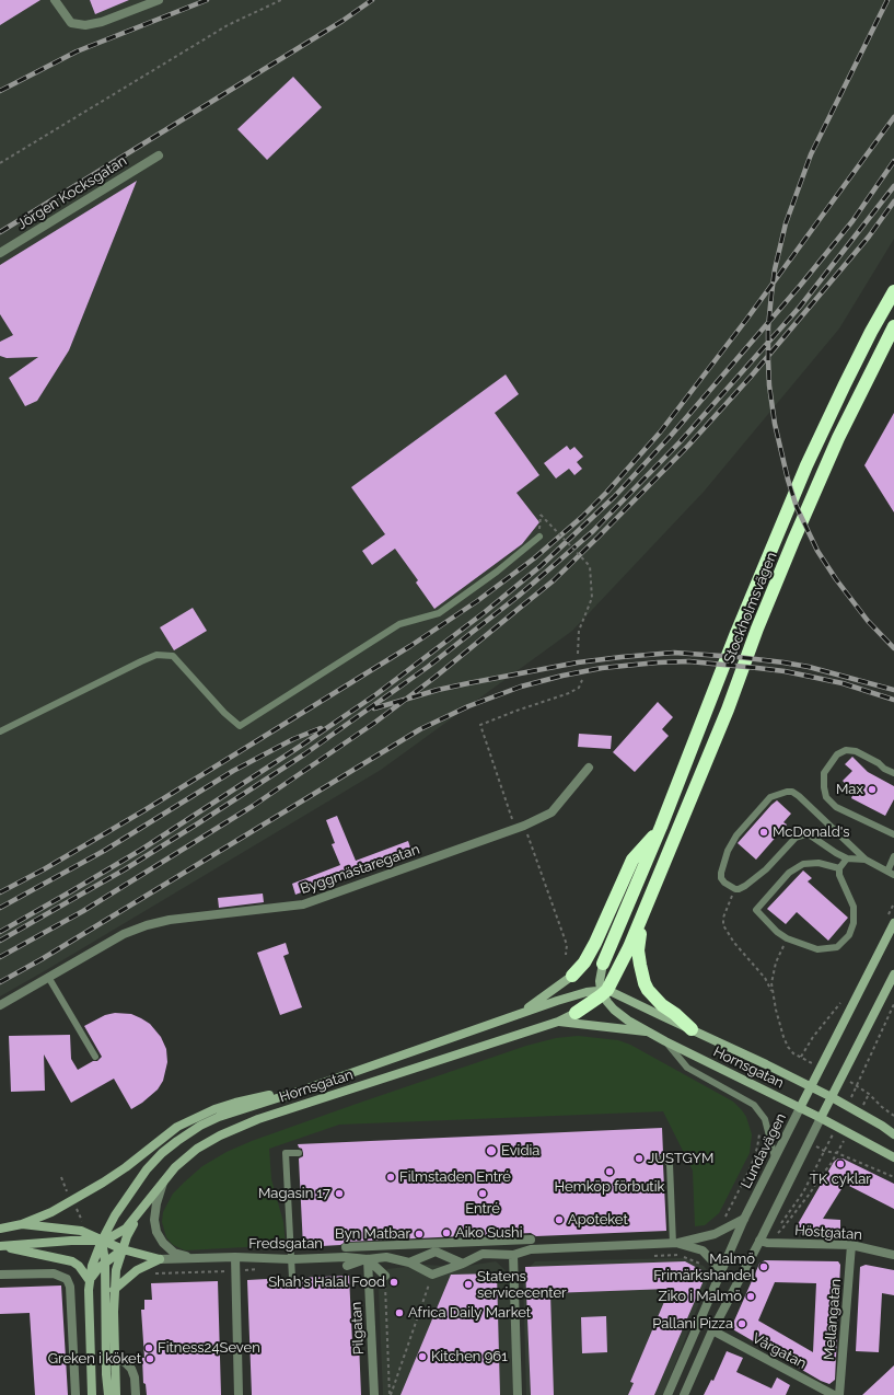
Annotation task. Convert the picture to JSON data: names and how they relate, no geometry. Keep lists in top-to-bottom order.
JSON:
{
  "streets": {
    "highway": ["Stockholmsvägen"],
    "main road": ["Hornsgatan", "Lundavägen"],
    "street": [
      "Jörgen Kocksgatan",
      "Byggmästaregatan",
      "Höstgatan",
      "Fredsgatan",
      "Mellangatan",
      "Pilgatan",
      "Vårgatan"
    ]
  },
  "crossings": [
    ["Stockholmsvägen", "Hornsgatan"],
    ["Hornsgatan", "Lundavägen"],
    ["Höstgatan", "Mellangatan"],
    ["Fredsgatan", "Pilgatan"]
  ],
  "places": [
    "Max",
    "McDonald's",
    "Evidia",
    "JUSTGYM",
    "TK cyklar",
    "Hemköp förbutik",
    "Filmstaden Entré",
    "Magasin 17",
    "Entré",
    "Apoteket",
    "Aiko Sushi",
    "Byn Matbar",
    "Malmö Frimärkshandel",
    "Shah's Halal Food",
    "Statens servicecenter",
    "Ziko i Malmö",
    "Africa Daily Market",
    "Pallani Pizza",
    "Fitness24Seven",
    "Kitchen 961",
    "Greken i köket"
  ]
}
